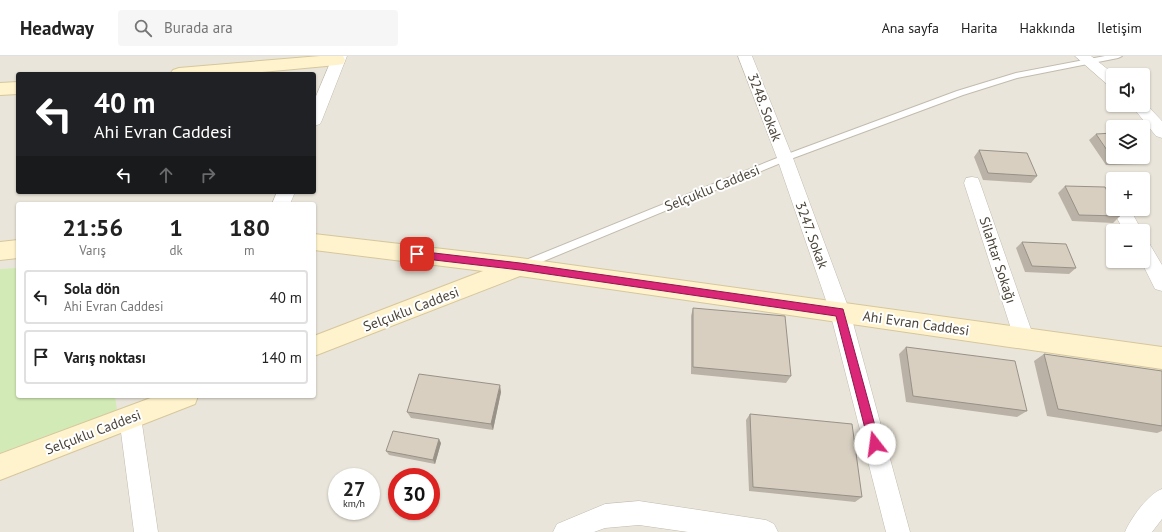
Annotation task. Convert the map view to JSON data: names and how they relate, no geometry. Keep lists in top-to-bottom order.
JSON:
{
  "streets": {
    "main road": ["Selçuklu Caddesi", "Ahi Evran Caddesi"],
    "street": ["3248. Sokak", "3247. Sokak", "Silahtar Sokağı"]
  },
  "crossings": [
    ["3248. Sokak", "Selçuklu Caddesi"],
    ["3248. Sokak", "3247. Sokak"],
    ["Selçuklu Caddesi", "3247. Sokak"],
    ["Selçuklu Caddesi", "Ahi Evran Caddesi"],
    ["3247. Sokak", "Ahi Evran Caddesi"],
    ["Silahtar Sokağı", "Ahi Evran Caddesi"]
  ],
  "page": {
    "header": "Headway",
    "search": "Burada ara",
    "nav": [
      "Ana sayfa",
      "Harita",
      "Hakkında",
      "İletişim"
    ],
    "map_buttons": ["+", "−"],
    "turn": ["40 m", "Ahi Evran Caddesi"],
    "eta": [
      "21:56",
      "Varış",
      "1",
      "dk",
      "180",
      "m"
    ],
    "list": [
      {
        "name": "Sola dön",
        "note": "Ahi Evran Caddesi",
        "value": "40 m"
      },
      {
        "name": "Varış noktası",
        "value": "140 m"
      }
    ],
    "speed": "27 km/h",
    "limit": "30"
  }
}
